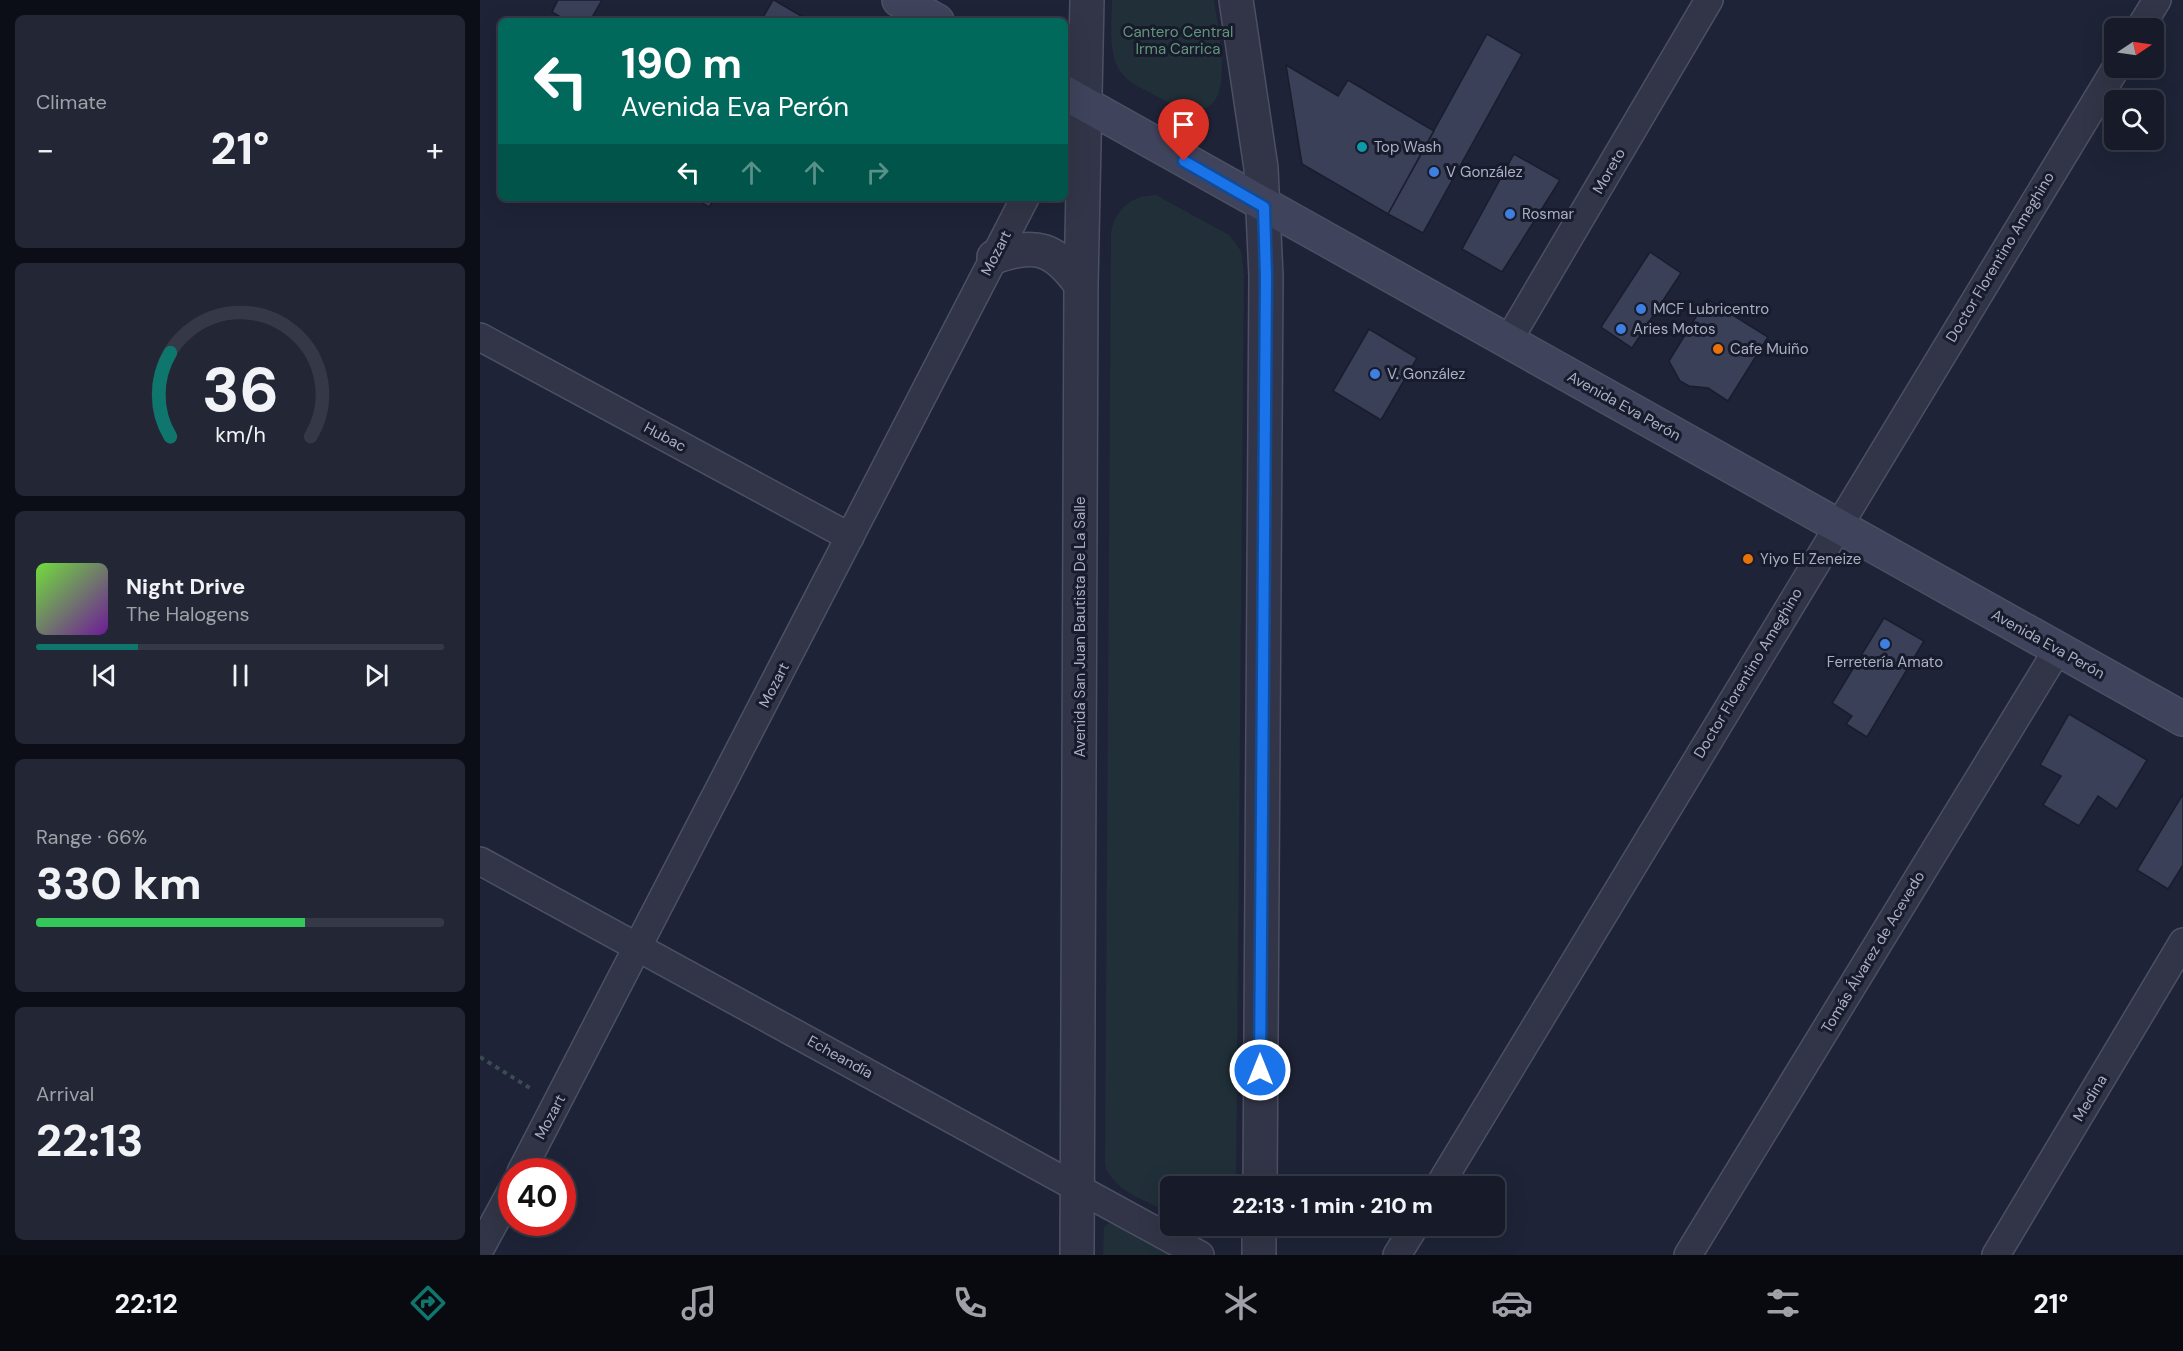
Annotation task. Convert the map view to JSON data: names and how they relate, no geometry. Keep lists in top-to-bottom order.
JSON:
{
  "streets": {
    "main road": ["Avenida Eva Perón"],
    "street": [
      "Moreto",
      "Mozart",
      "Doctor Florentino Ameghino",
      "Hubac",
      "Avenida San Juan Bautista De La Salle",
      "Tomás Álvarez de Acevedo",
      "Echeandía",
      "Medina"
    ]
  },
  "crossings": [
    ["Moreto", "Avenida Eva Perón"],
    ["Mozart", "Hubac"],
    ["Mozart", "Echeandía"],
    ["Doctor Florentino Ameghino", "Avenida Eva Perón"],
    ["Avenida Eva Perón", "Avenida San Juan Bautista De La Salle"],
    ["Avenida Eva Perón", "Tomás Álvarez de Acevedo"],
    ["Avenida San Juan Bautista De La Salle", "Echeandía"]
  ],
  "parks": ["Cantero Central Irma Carrica"],
  "places": [
    "Top Wash",
    "V González",
    "Rosmar",
    "MCF Lubricentro",
    "Aries Motos",
    "Cafe Muiño",
    "V. González",
    "Yiyo El Zeneize",
    "Ferretería Amato"
  ],
  "north": "right",
  "page": {
    "tile": [
      "Climate",
      ["Range · 66%", "330 km"],
      ["Arrival", "22:13"]
    ],
    "turn": ["190 m", "Avenida Eva Perón"],
    "heat": ["−", "21°", "+"],
    "song": ["Night Drive", "The Halogens"],
    "limit": "40",
    "trip": "22:13 · 1 min · 210 m",
    "tabs": ["22:12", "21°"],
    "gauge": ["36", "km/h"]
  }
}
